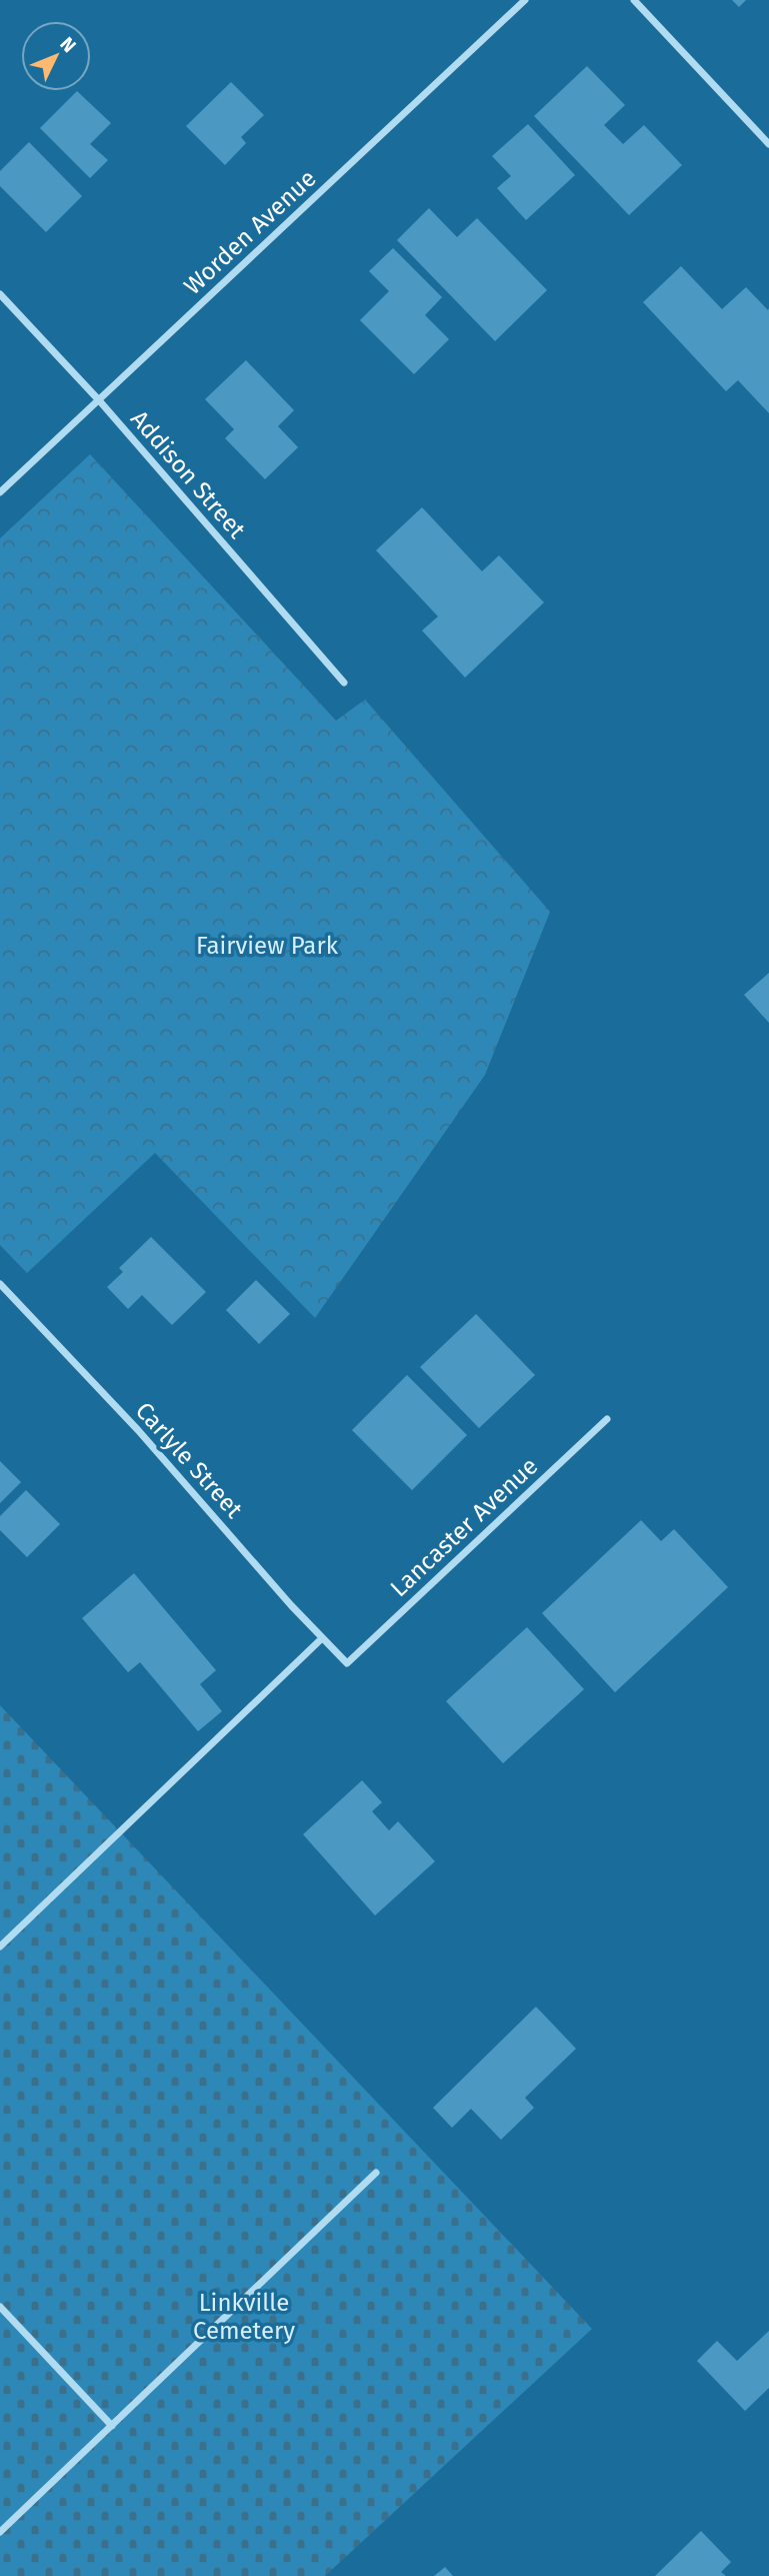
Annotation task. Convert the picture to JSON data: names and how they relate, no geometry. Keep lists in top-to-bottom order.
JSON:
{
  "streets": {
    "street": [
      "Worden Avenue",
      "Addison Street",
      "Carlyle Street",
      "Lancaster Avenue"
    ]
  },
  "crossings": [
    ["Worden Avenue", "Addison Street"],
    ["Carlyle Street", "Lancaster Avenue"]
  ],
  "parks": ["Fairview Park", "Linkville Cemetery"],
  "north": "top right"
}
